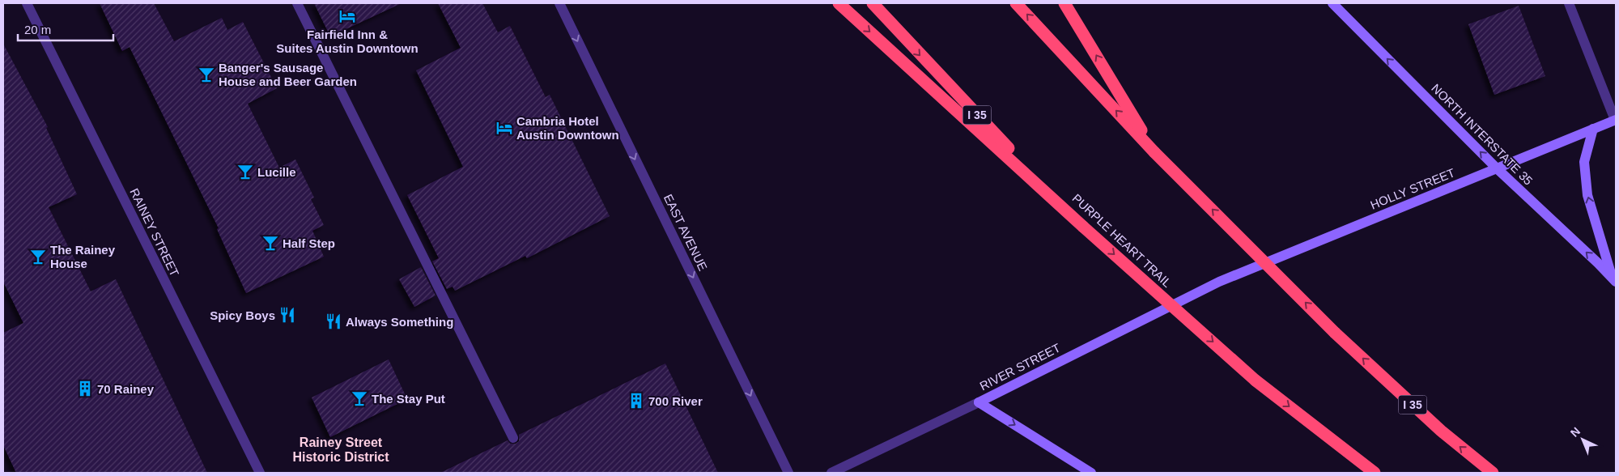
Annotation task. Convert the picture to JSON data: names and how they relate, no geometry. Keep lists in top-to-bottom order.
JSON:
{
  "streets": {
    "highway": ["I 35", "PURPLE HEART TRAIL"],
    "street": [
      "NORTH INTERSTATE 35",
      "HOLLY STREET",
      "RAINEY STREET",
      "EAST AVENUE",
      "RIVER STREET"
    ]
  },
  "crossings": [
    ["NORTH INTERSTATE 35", "HOLLY STREET"],
    ["HOLLY STREET", "RIVER STREET"]
  ],
  "one_way": ["NORTH INTERSTATE 35", "EAST AVENUE"],
  "districts": ["Rainey Street Historic District"],
  "places": {
    "hotel": ["Fairfield Inn & Suites Austin Downtown", "Cambria Hotel Austin Downtown"],
    "bar": [
      "Banger's Sausage House and Beer Garden",
      "Lucille",
      "Half Step",
      "The Rainey House",
      "The Stay Put"
    ],
    "restaurant": ["Spicy Boys", "Always Something"],
    "building": ["70 Rainey", "700 River"]
  },
  "scale_bar": "20 m",
  "north": "top left"
}
